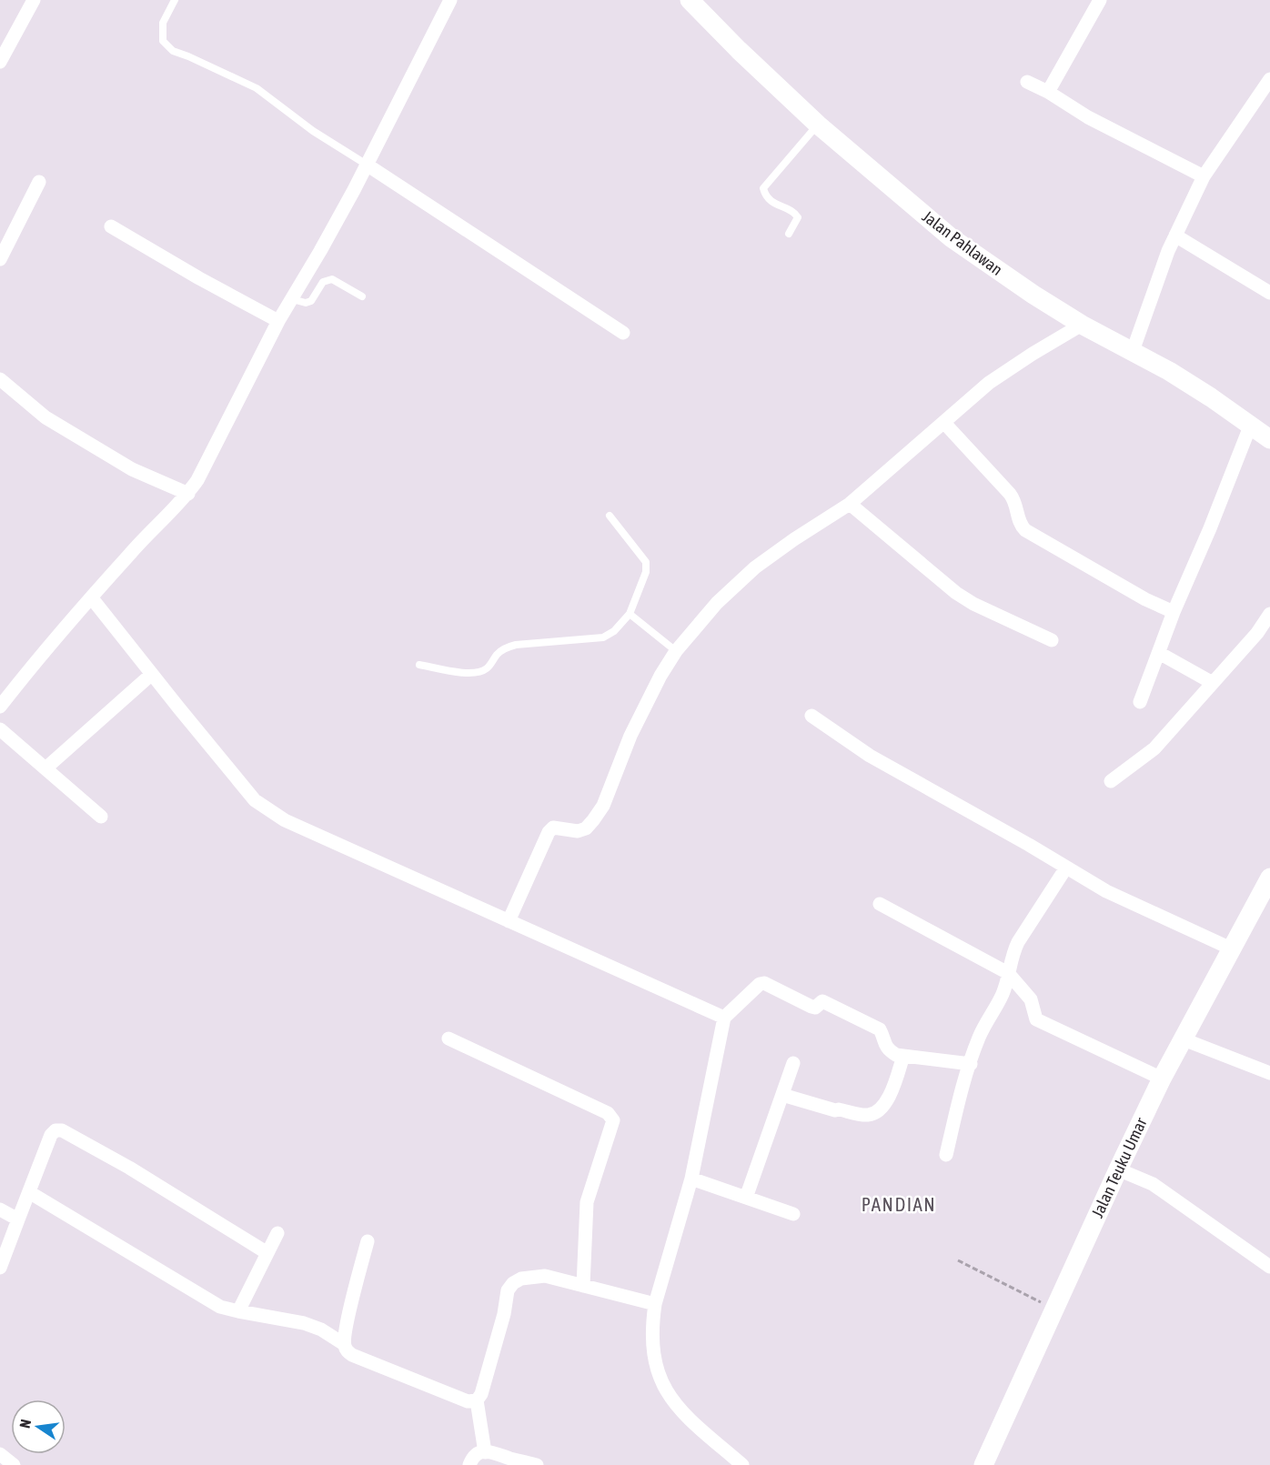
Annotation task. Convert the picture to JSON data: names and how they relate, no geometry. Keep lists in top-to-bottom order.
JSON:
{
  "streets": {
    "main road": ["Jalan Pahlawan", "Jalan Teuku Umar"]
  },
  "districts": ["PANDIAN"],
  "north": "left"
}
